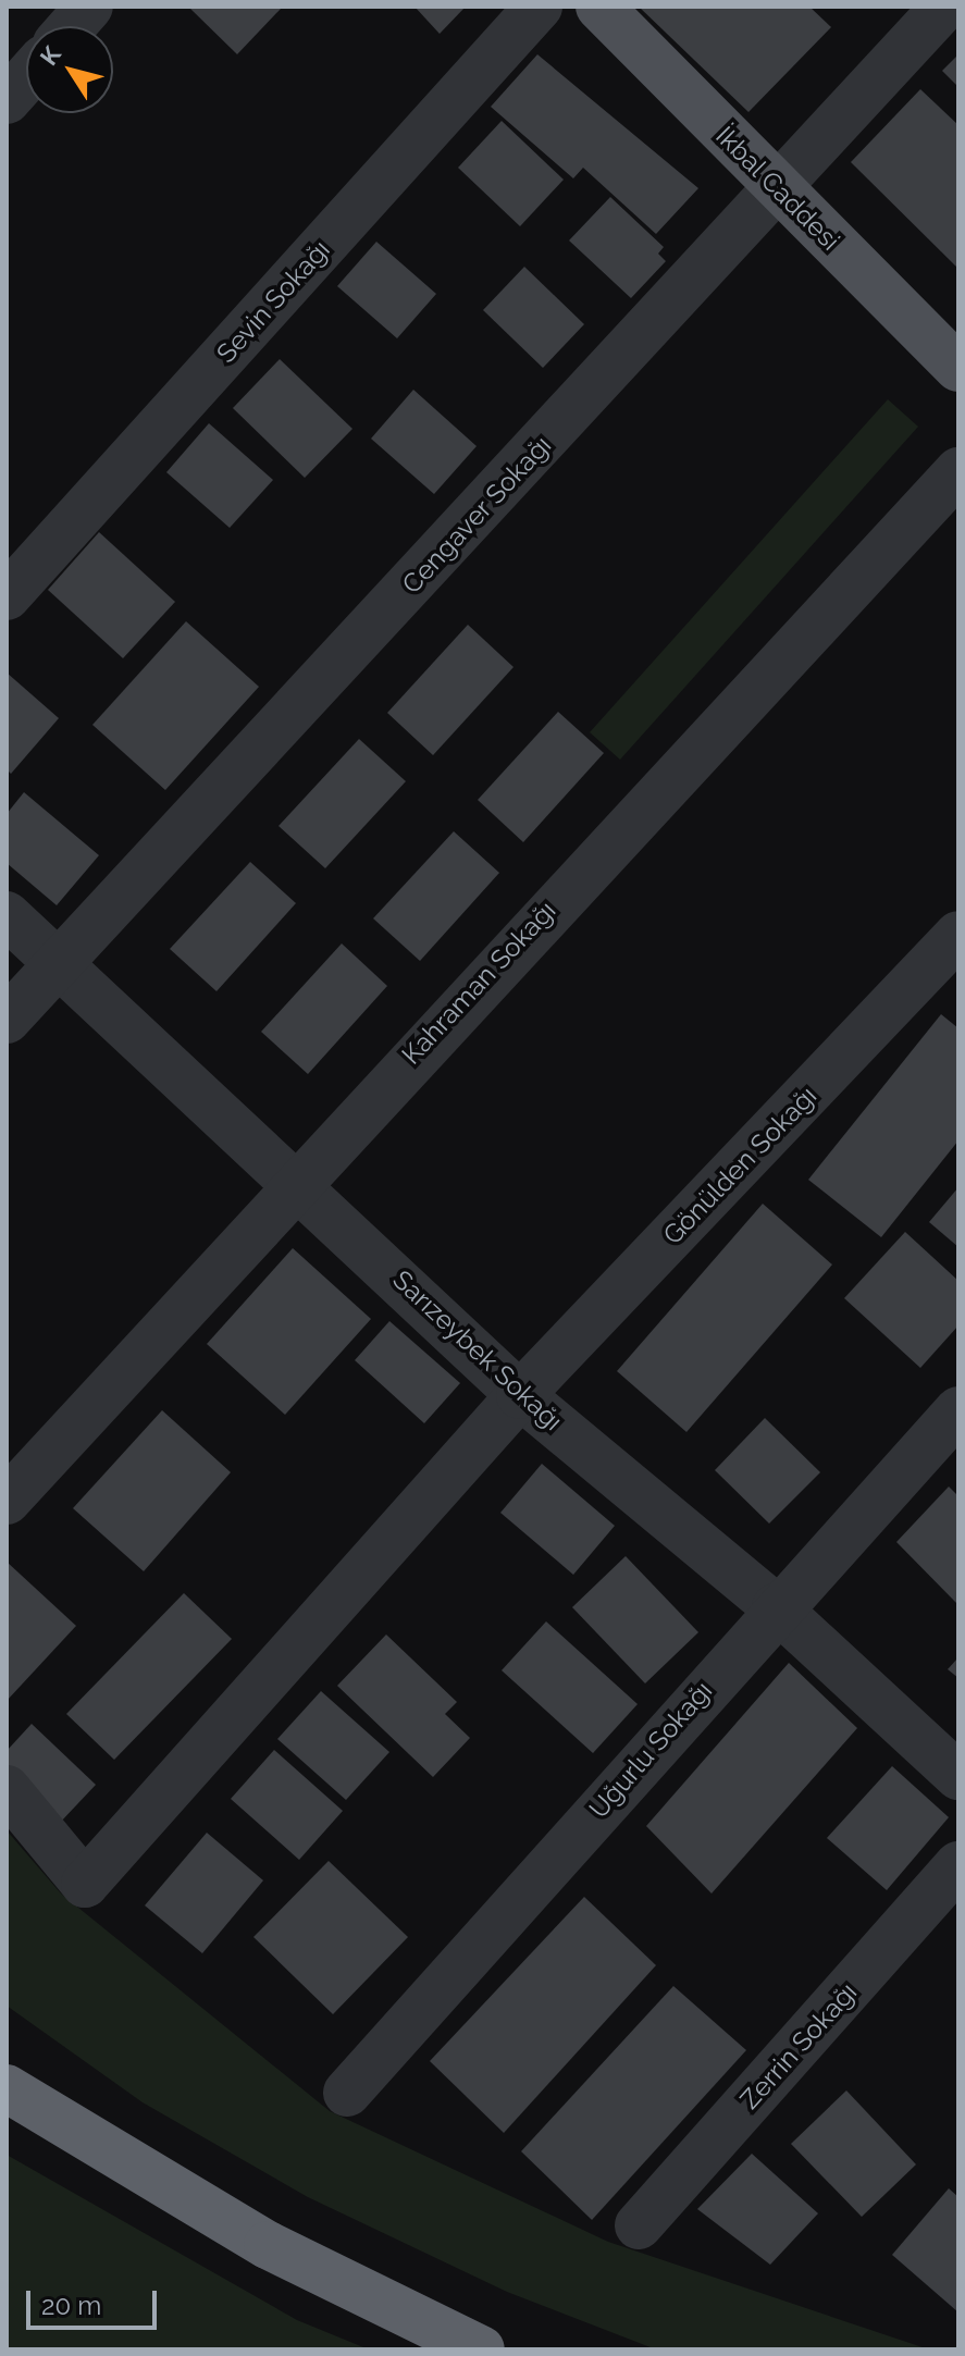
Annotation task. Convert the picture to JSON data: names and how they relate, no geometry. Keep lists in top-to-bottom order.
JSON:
{
  "streets": {
    "main road": ["İkbal Caddesi"],
    "street": [
      "Sevin Sokağı",
      "Cengaver Sokağı",
      "Kahraman Sokağı",
      "Gönülden Sokağı",
      "Sarızeybek Sokağı",
      "Uğurlu Sokağı",
      "Zerrin Sokağı"
    ]
  },
  "crossings": [
    ["İkbal Caddesi", "Cengaver Sokağı"],
    ["Cengaver Sokağı", "Sarızeybek Sokağı"],
    ["Kahraman Sokağı", "Sarızeybek Sokağı"],
    ["Gönülden Sokağı", "Sarızeybek Sokağı"],
    ["Sarızeybek Sokağı", "Uğurlu Sokağı"]
  ],
  "scale_bar": "20 m",
  "north": "top left"
}
